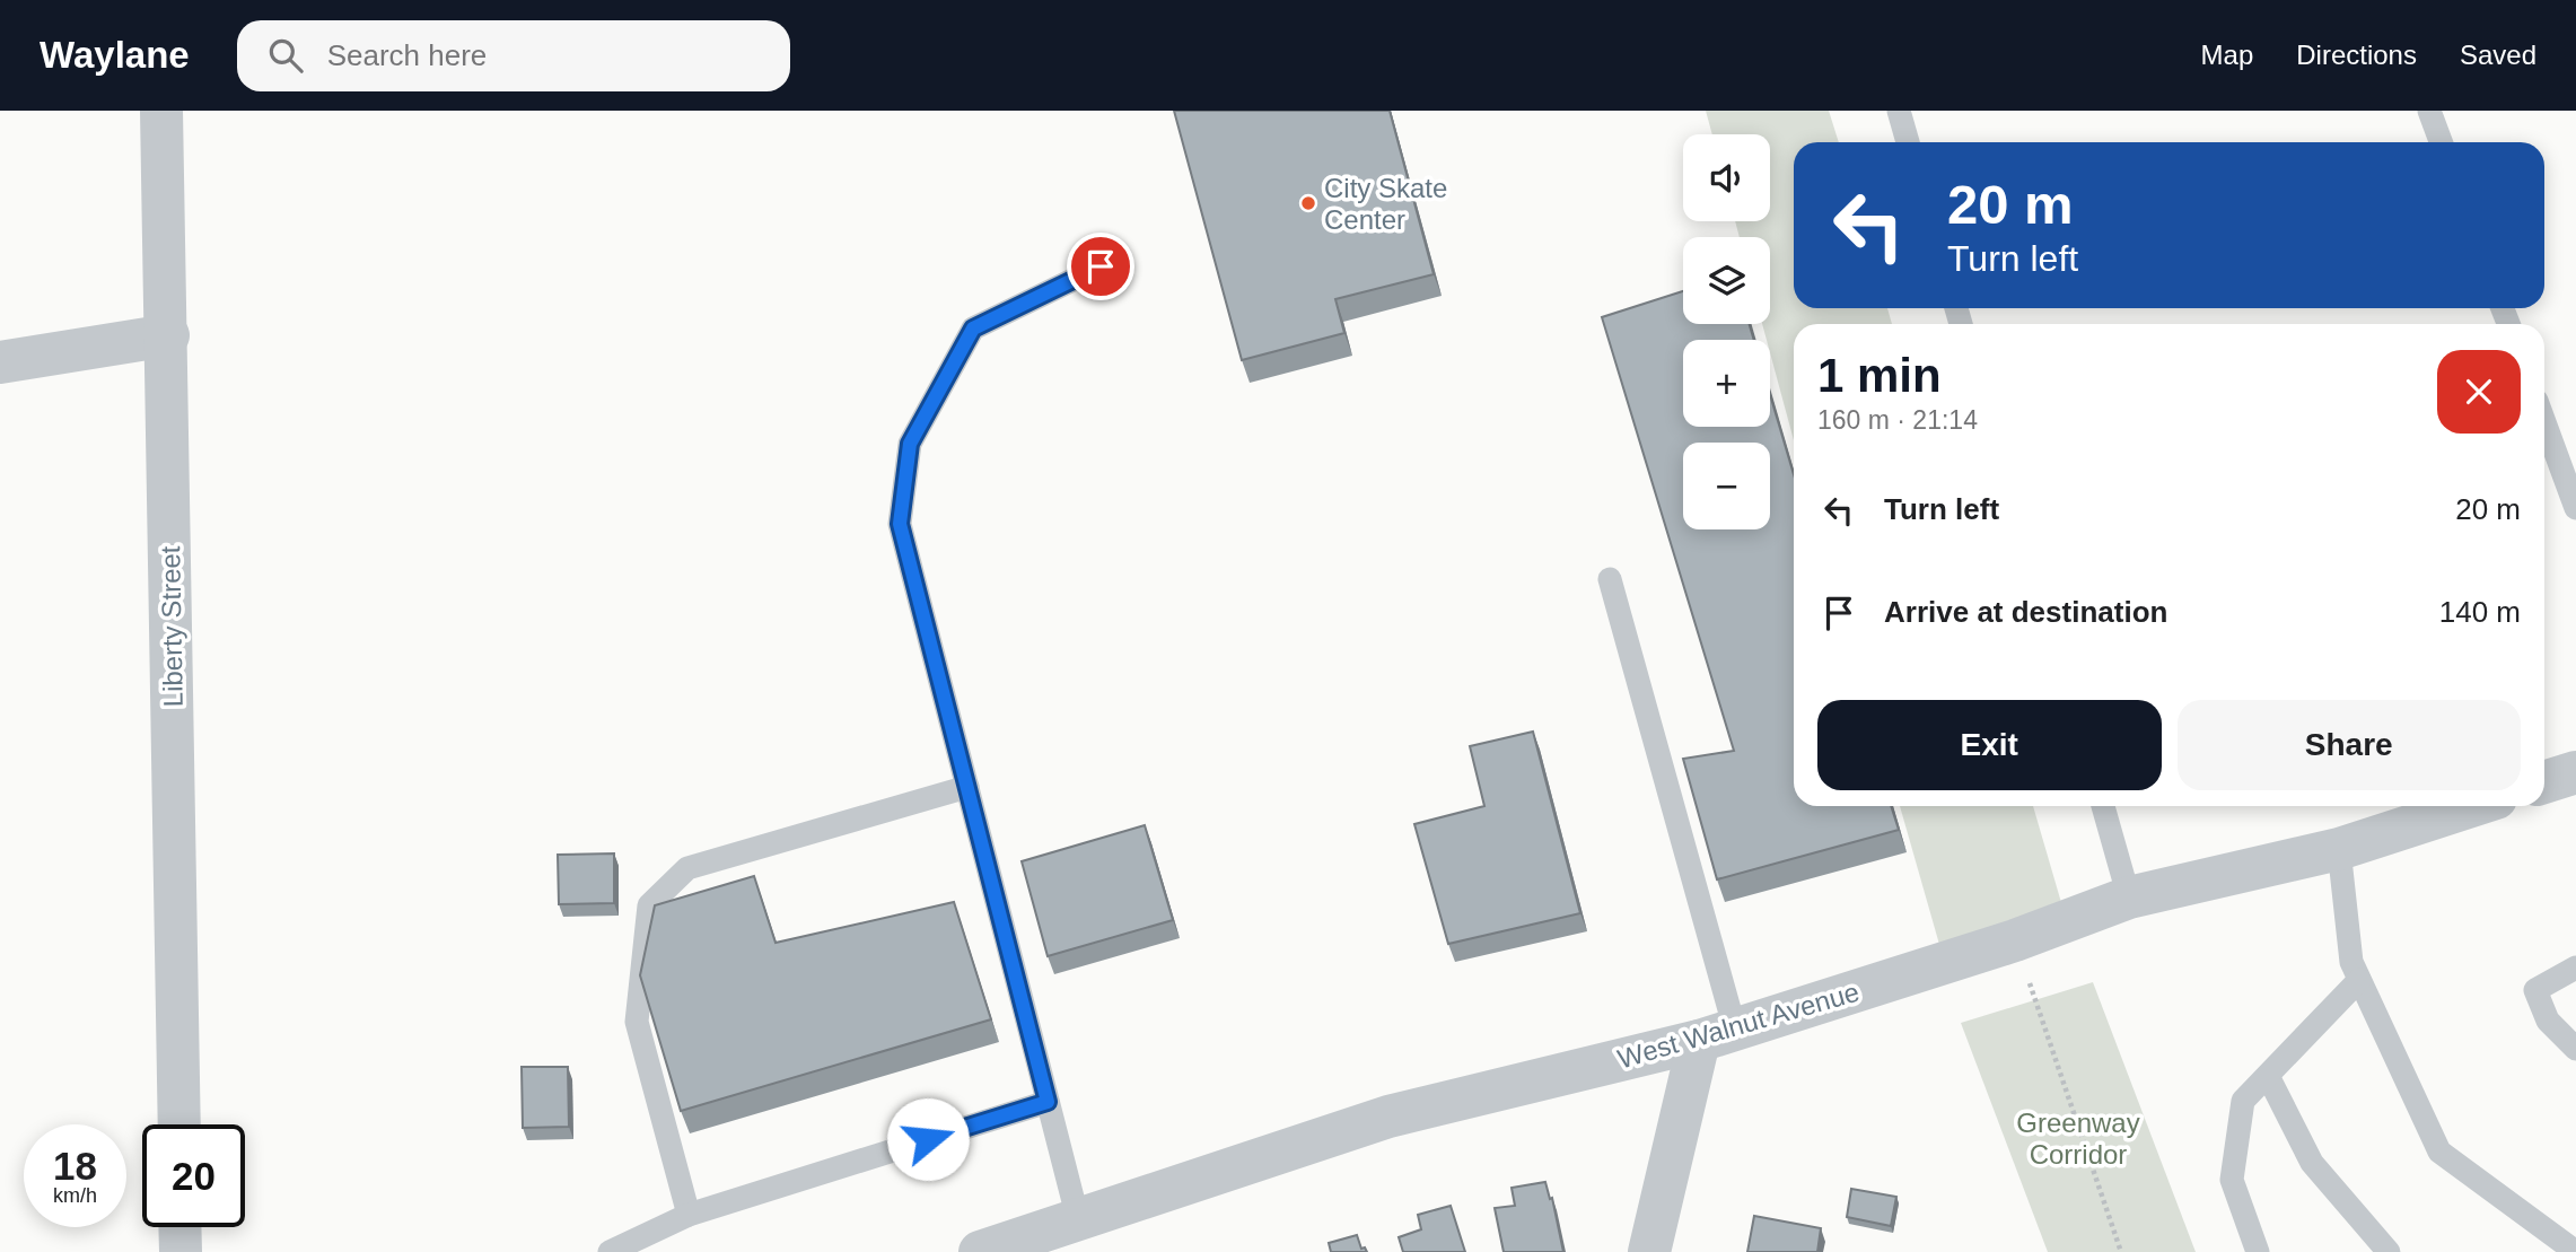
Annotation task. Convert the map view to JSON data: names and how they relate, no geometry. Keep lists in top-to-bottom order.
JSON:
{
  "streets": {
    "street": ["Liberty Street", "West Walnut Avenue"]
  },
  "parks": ["Greenway Corridor"],
  "places": ["City Skate Center"],
  "page": {
    "header": "Waylane",
    "search": "Search here",
    "nav": ["Map", "Directions", "Saved"],
    "map_buttons": ["+", "−"],
    "turn": ["20 m", "Turn left"],
    "heading": ["1 min", "160 m · 21:14"],
    "list": [
      {
        "name": "Turn left",
        "value": "20 m"
      },
      {
        "name": "Arrive at destination",
        "value": "140 m"
      }
    ],
    "buttons": ["Exit", "Share"],
    "speed": "18 km/h",
    "limit": "20"
  }
}
